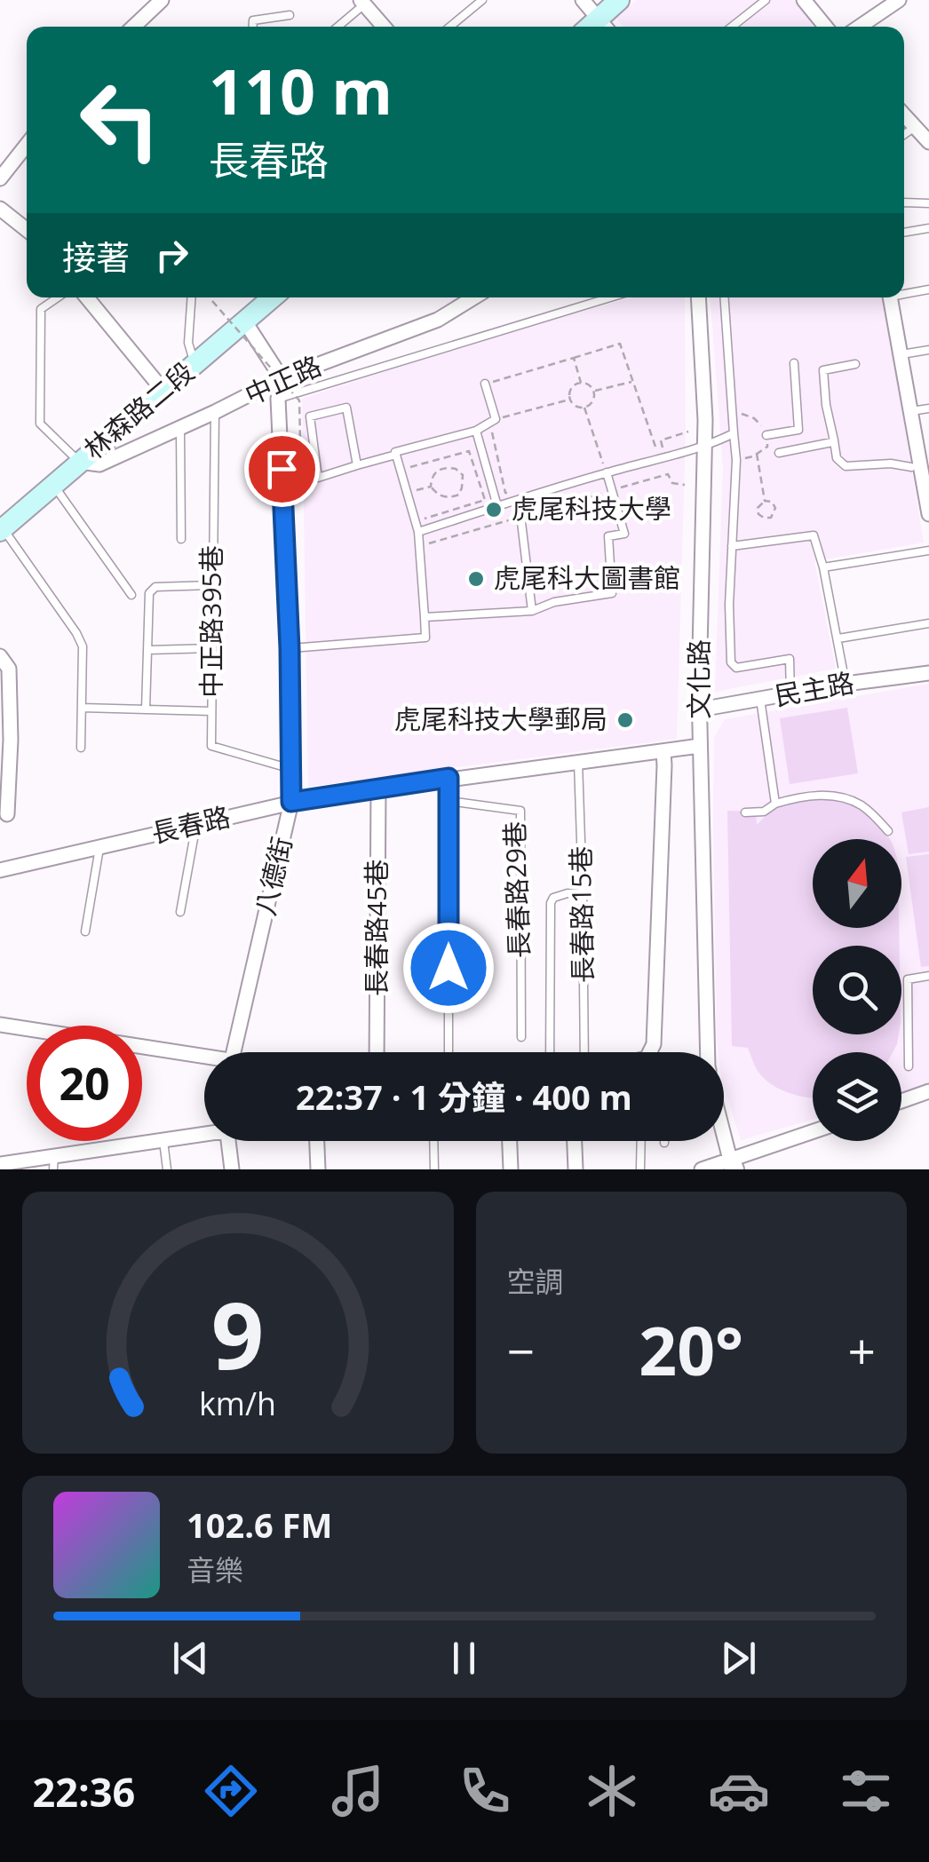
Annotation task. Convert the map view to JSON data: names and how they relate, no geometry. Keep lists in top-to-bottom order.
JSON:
{
  "streets": {
    "main road": ["林森路二段"],
    "street": [
      "中正路",
      "文化路",
      "民主路",
      "長春路",
      "八德街",
      "長春路45巷"
    ],
    "lane": ["中正路395巷", "長春路29巷", "長春路15巷"]
  },
  "crossings": [
    ["中正路", "林森路二段"],
    ["中正路", "中正路395巷"],
    ["中正路", "八德街"],
    ["中正路395巷", "八德街"],
    ["文化路", "民主路"],
    ["文化路", "長春路"],
    ["長春路", "八德街"],
    ["長春路", "長春路15巷"],
    ["長春路", "長春路45巷"]
  ],
  "places": ["虎尾科技大學", "虎尾科大圖書館", "虎尾科技大學郵局"],
  "north": "top",
  "page": {
    "turn": ["110 m", "長春路"],
    "then": "接著",
    "limit": "20",
    "trip": "22:37 · 1 分鐘 · 400 m",
    "tile": "空調",
    "heat": ["−", "20°", "+"],
    "song": ["102.6 FM", "音樂"],
    "tabs": "22:36",
    "gauge": ["9", "km/h"]
  }
}
